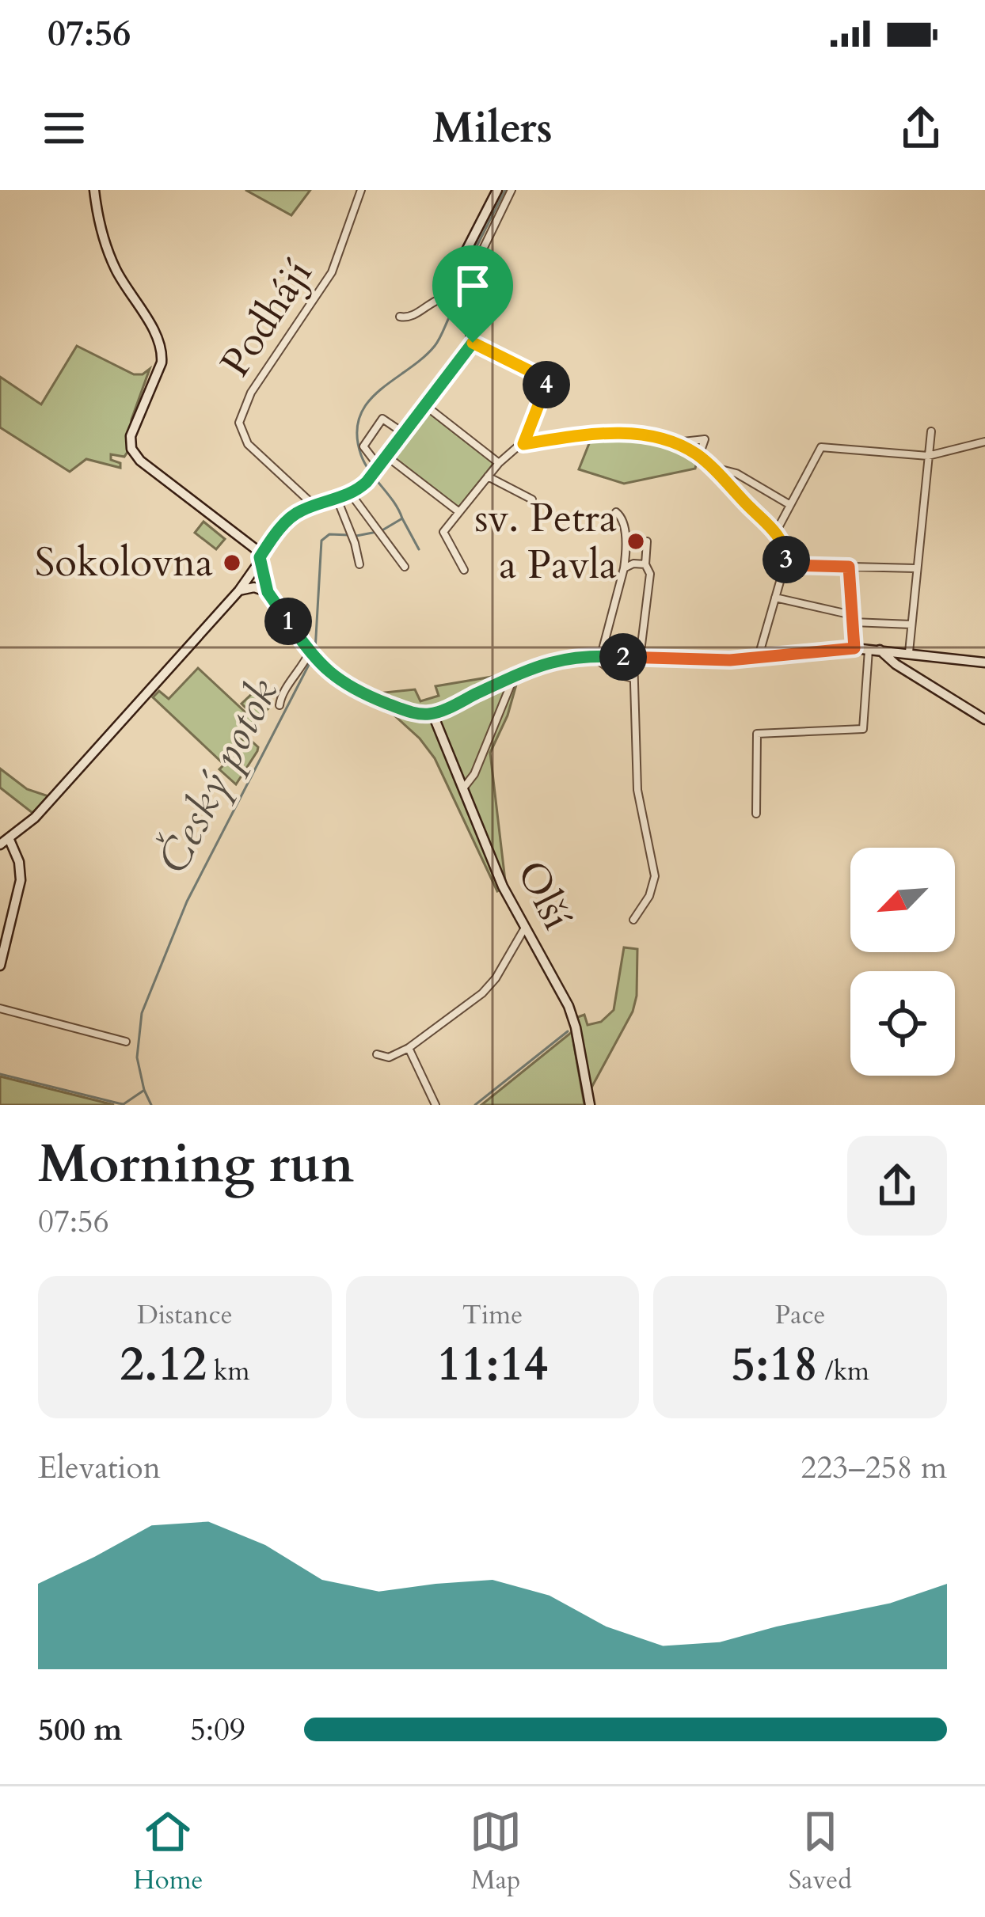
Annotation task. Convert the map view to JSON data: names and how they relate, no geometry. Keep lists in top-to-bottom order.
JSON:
{
  "streets": {
    "street": ["Podhájí", "Olší"]
  },
  "water": ["Český potok"],
  "places": ["sv. Petra a Pavla", "Sokolovna"],
  "north": "bottom left",
  "page": {
    "status": "07:56",
    "header": "Milers",
    "pins": [
      "4",
      "3",
      "1",
      "2"
    ],
    "heading": ["Morning run", "07:56"],
    "stats": [
      ["Distance", "2.12 km"],
      ["Time", "11:14"],
      ["Pace", "5:18 /km"]
    ],
    "chart": ["Elevation", "223–258 m"],
    "list": [
      {
        "name": "500 m",
        "note": "5:09"
      }
    ],
    "tabs": ["Home", "Map", "Saved"]
  }
}
